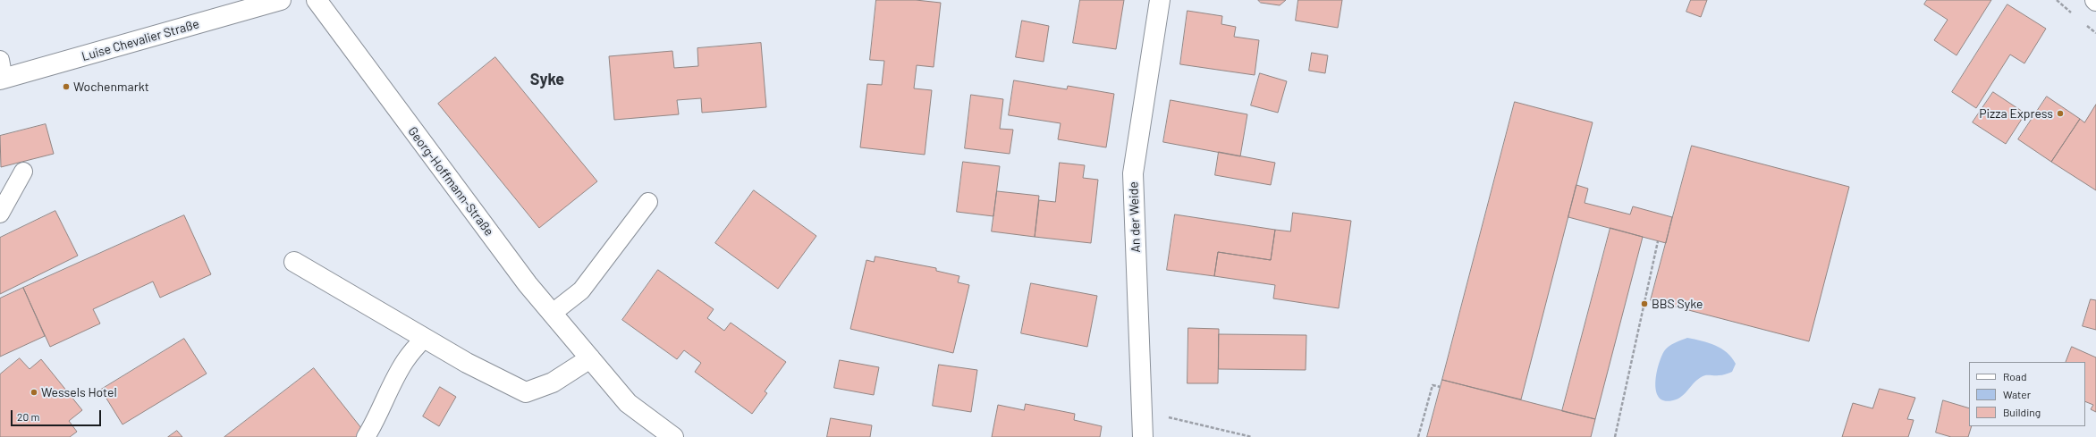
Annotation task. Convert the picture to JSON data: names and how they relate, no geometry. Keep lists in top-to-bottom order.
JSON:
{
  "streets": {
    "street": ["Luise Chevalier Straße", "Georg-Hoffmann-Straße", "An der Weide"]
  },
  "districts": ["Syke"],
  "places": [
    "Wochenmarkt",
    "Pizza Express",
    "BBS Syke",
    "Wessels Hotel"
  ],
  "legend": ["Road", "Water", "Building"],
  "scale_bar": "20 m"
}
